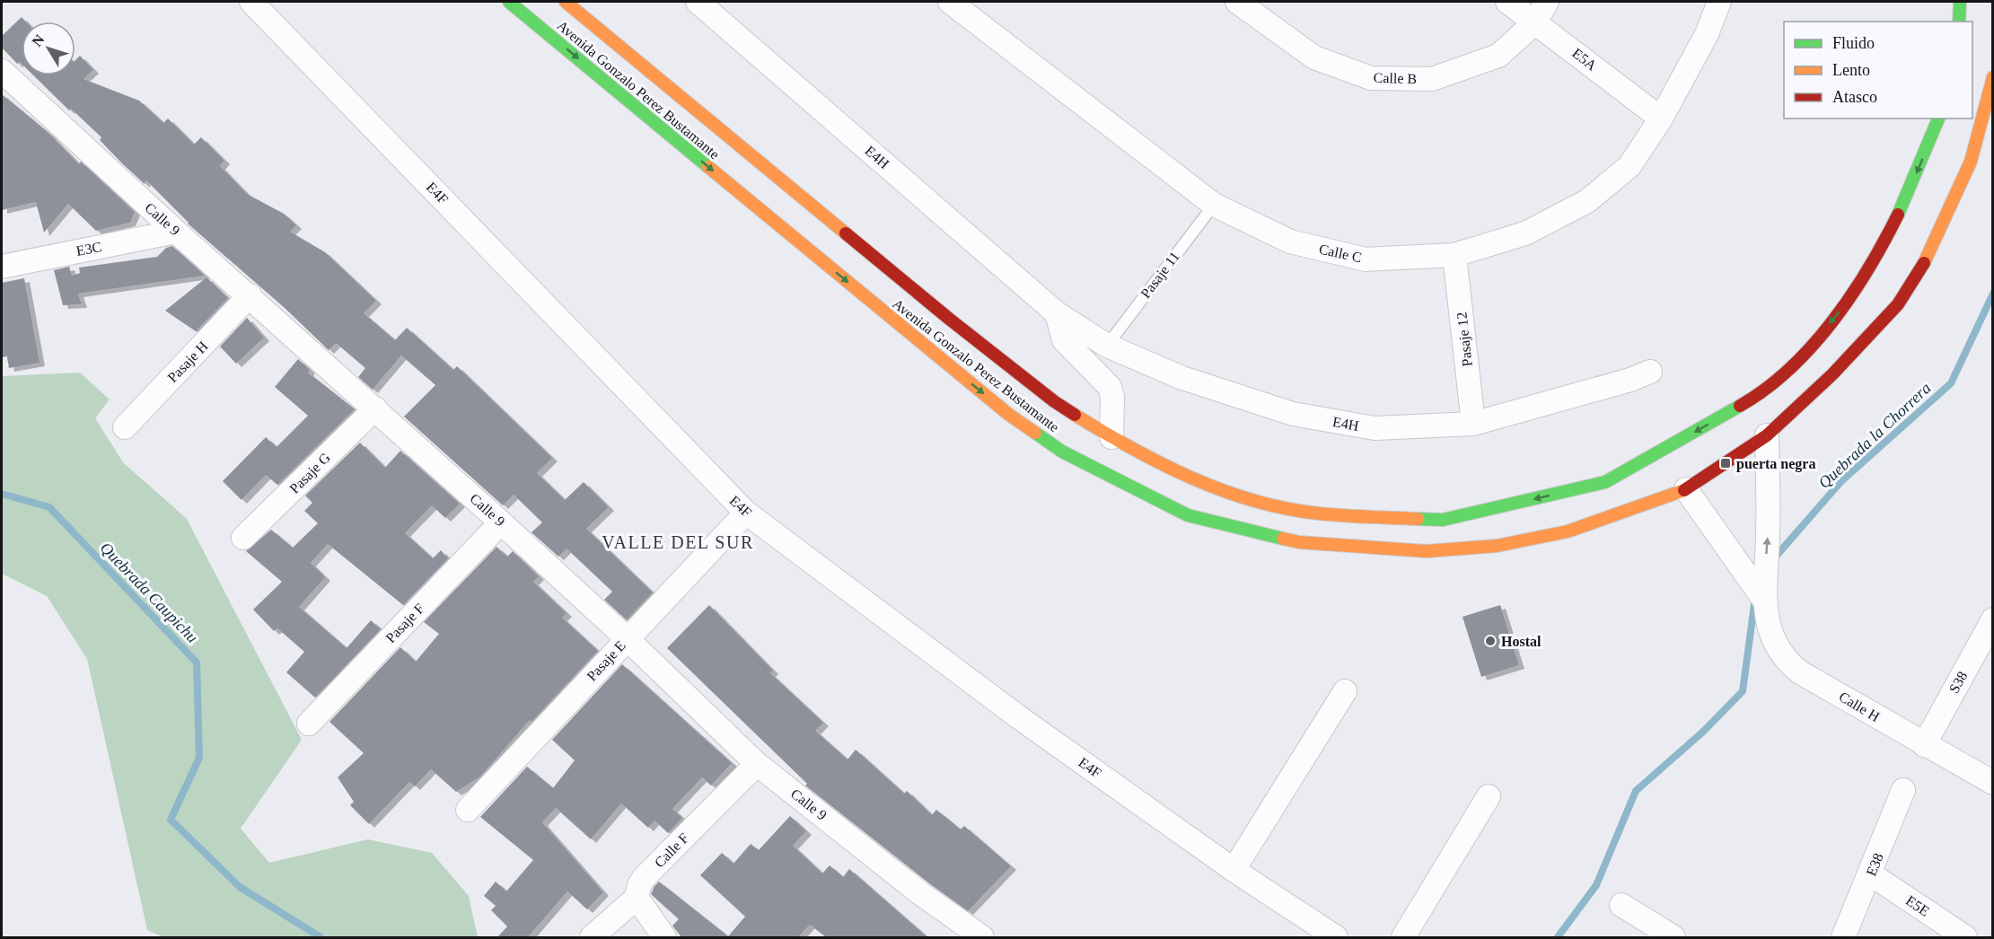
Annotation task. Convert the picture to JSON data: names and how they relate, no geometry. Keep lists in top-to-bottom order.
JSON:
{
  "streets": {
    "main road": ["Avenida Gonzalo Perez Bustamante"],
    "street": [
      "E5A",
      "Calle B",
      "E4H",
      "E4F",
      "Calle 9",
      "E3C",
      "Calle C",
      "Pasaje 12",
      "Pasaje H",
      "Pasaje G",
      "Pasaje F",
      "Pasaje E",
      "S38",
      "Calle H",
      "Calle F",
      "E38",
      "E5E"
    ],
    "lane": ["Pasaje 11"]
  },
  "crossings": [
    ["E5A", "Calle B"],
    ["E5A", "Calle C"],
    ["Avenida Gonzalo Perez Bustamante", "Calle H"],
    ["E4H", "Pasaje 11"],
    ["E4H", "Pasaje 12"],
    ["E4F", "Pasaje E"],
    ["Calle 9", "E3C"],
    ["Calle 9", "Pasaje H"],
    ["Calle 9", "Pasaje G"],
    ["Calle 9", "Pasaje F"],
    ["Calle 9", "Pasaje E"],
    ["Calle 9", "Calle F"],
    ["Calle C", "Pasaje 11"],
    ["Calle C", "Pasaje 12"],
    ["S38", "Calle H"],
    ["E38", "E5E"]
  ],
  "districts": ["VALLE DEL SUR"],
  "water": ["Quebrada la Chorrera", "Quebrada Caupichu"],
  "places": {
    "transit": ["puerta negra"],
    "other": ["Hostal"]
  },
  "legend": ["Fluido", "Lento", "Atasco"],
  "north": "top left"
}
